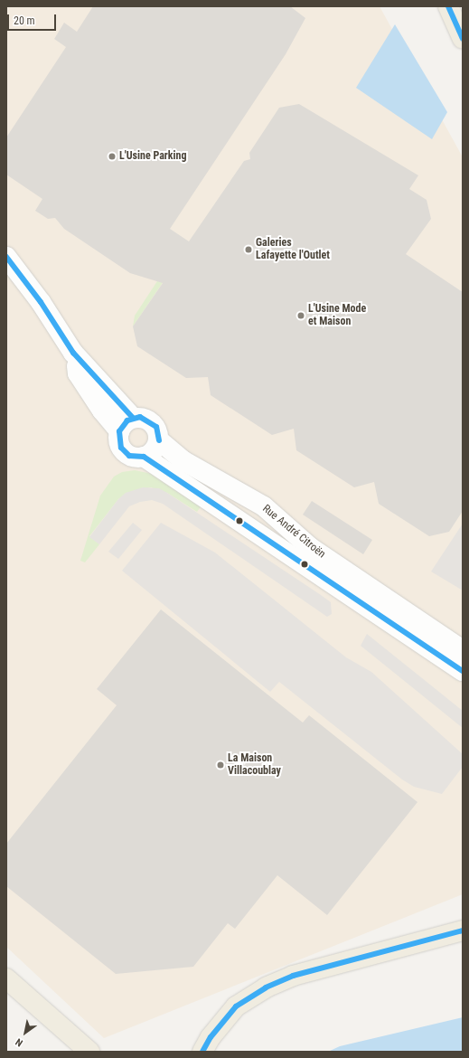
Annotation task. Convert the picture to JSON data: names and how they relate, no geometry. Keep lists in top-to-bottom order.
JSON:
{
  "streets": {
    "street": ["Rue André Citroën"]
  },
  "places": [
    "L'Usine Parking",
    "Galeries Lafayette l'Outlet",
    "L'Usine Mode et Maison",
    "La Maison Villacoublay"
  ],
  "scale_bar": "20 m",
  "north": "bottom left"
}
